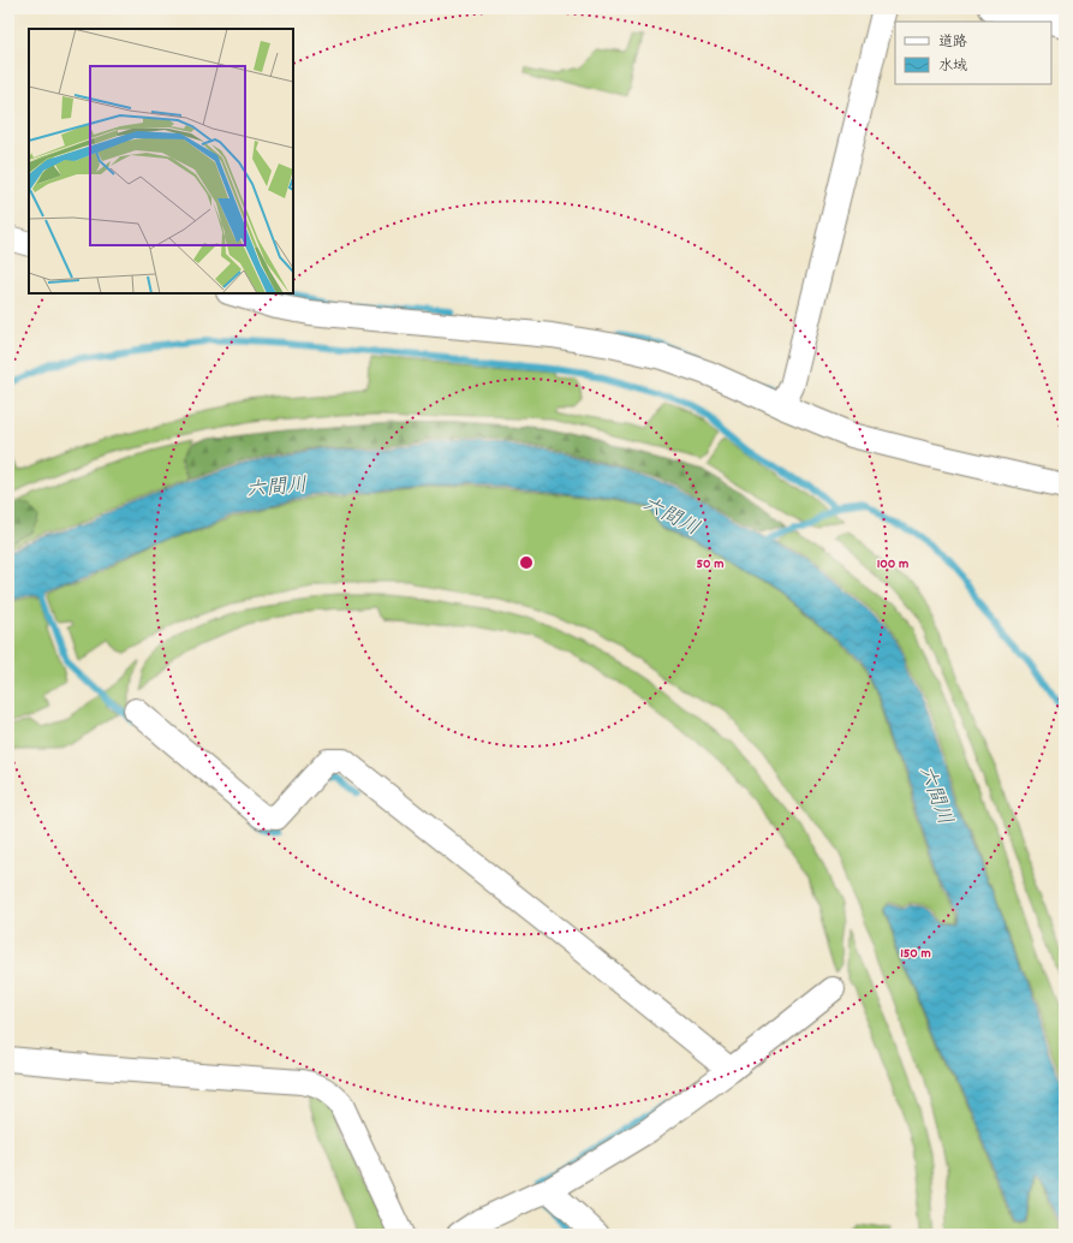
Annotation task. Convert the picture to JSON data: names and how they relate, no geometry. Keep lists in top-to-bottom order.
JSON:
{
  "water": ["六間川"],
  "legend": ["道路", "水域"],
  "rings": ["50 m", "100 m", "150 m"]
}
